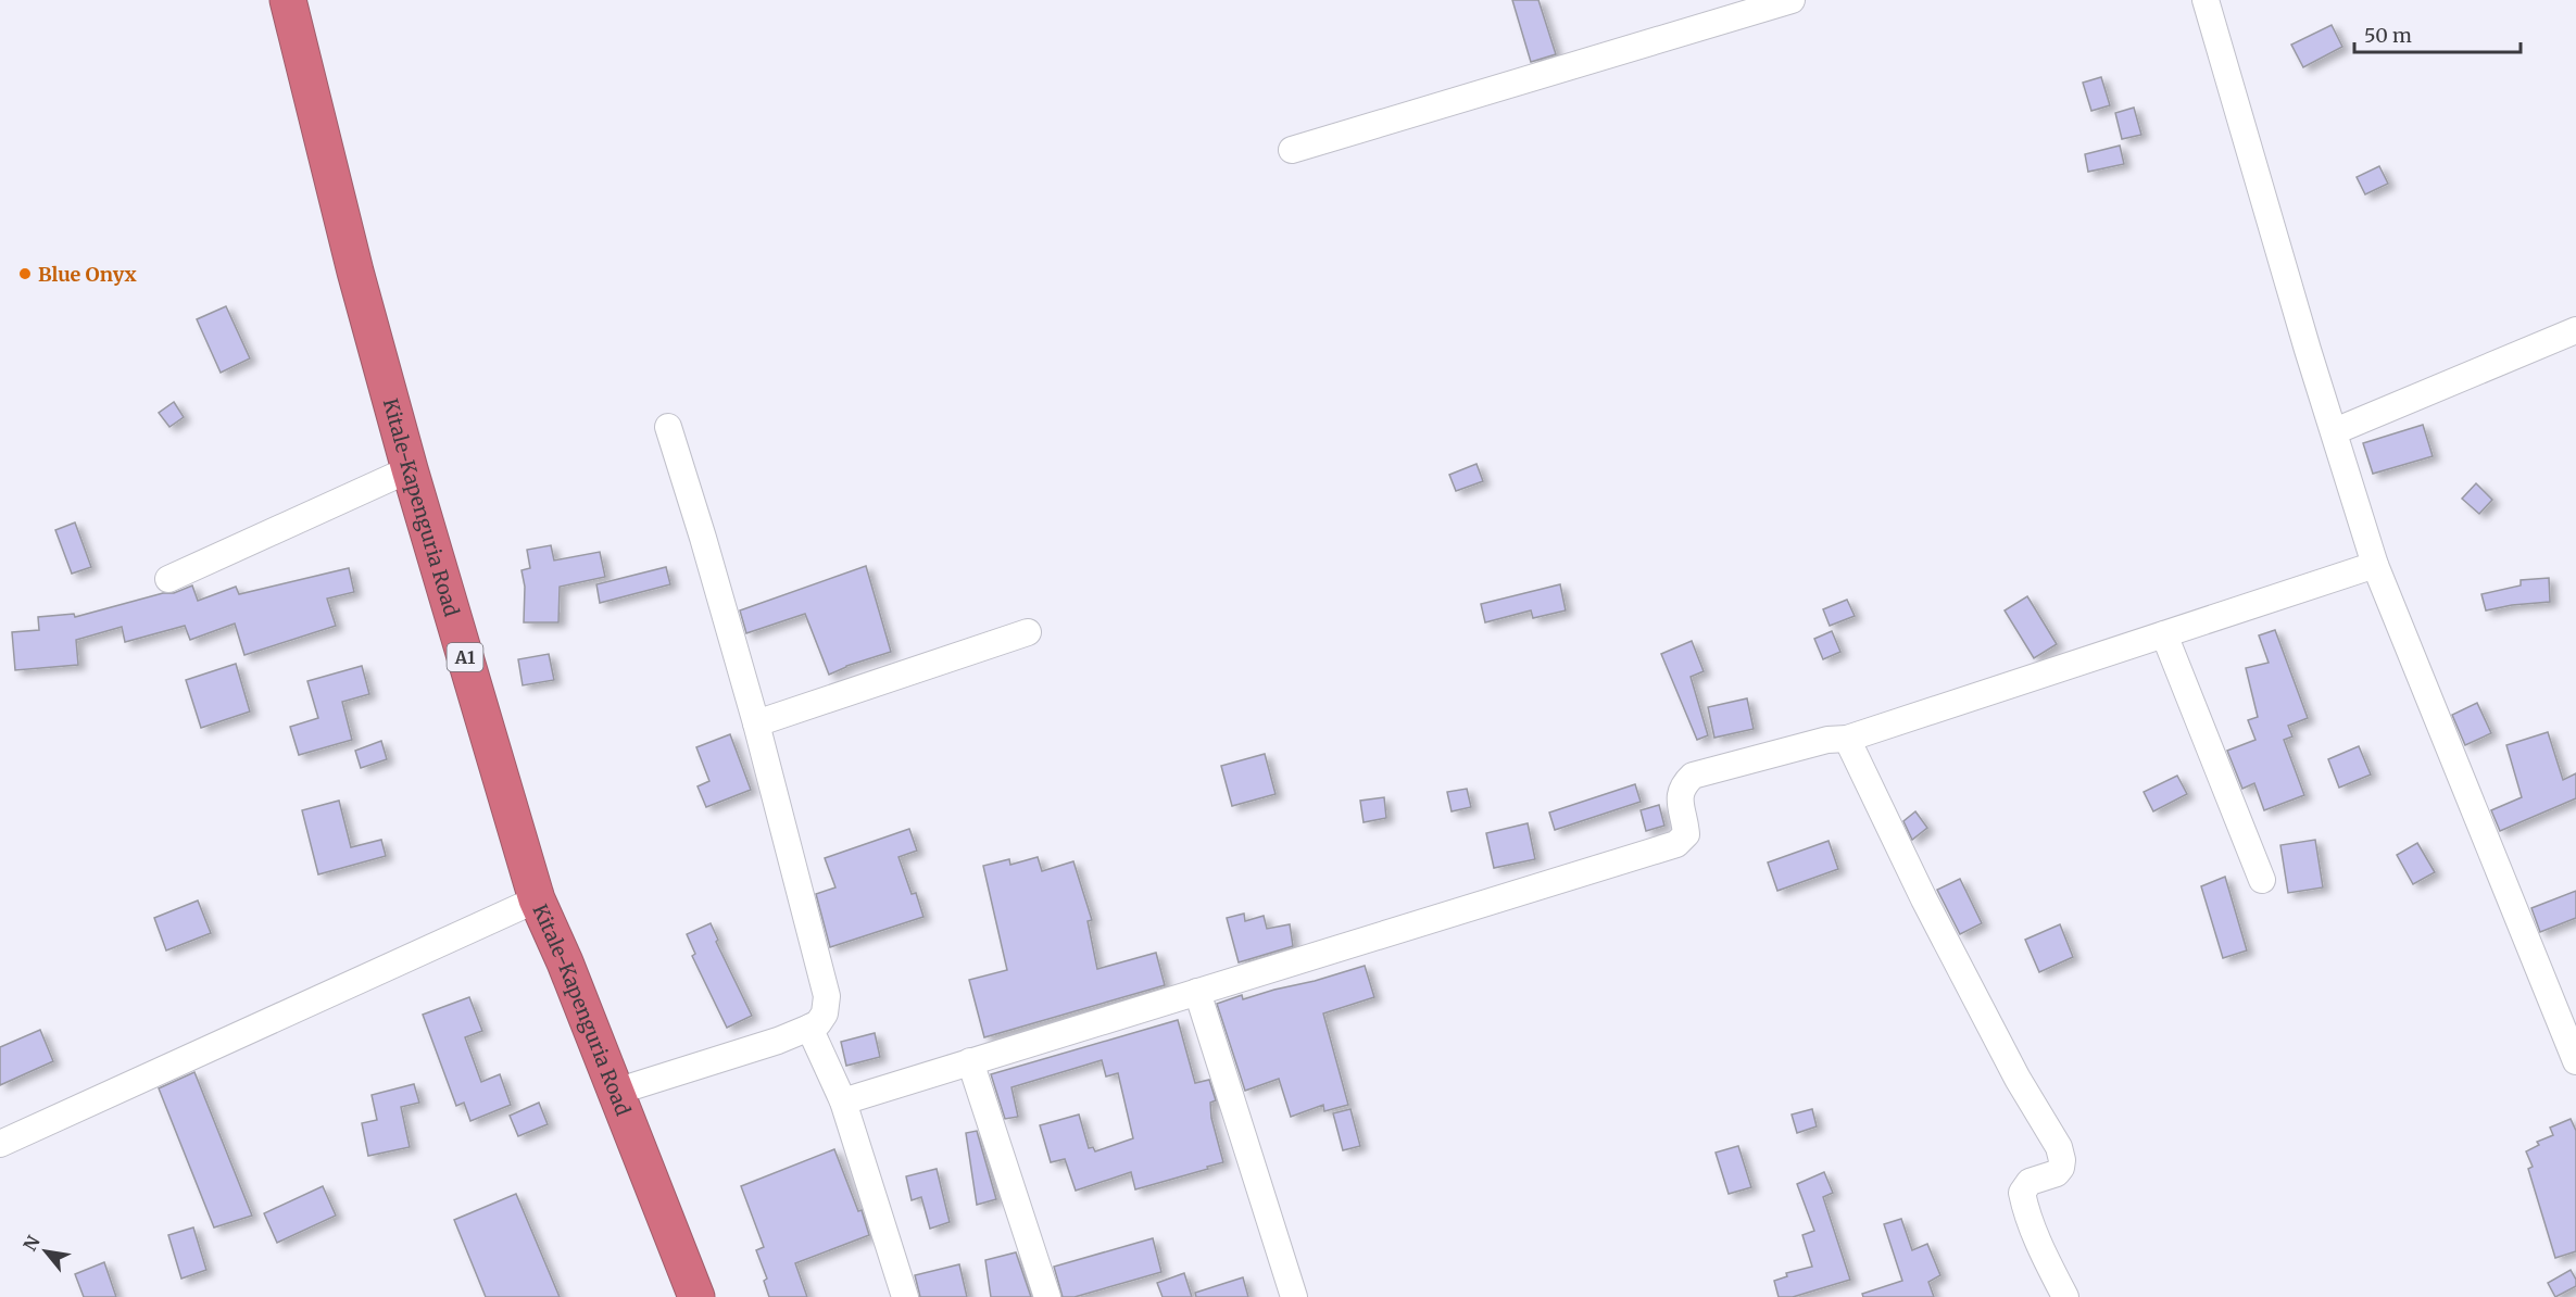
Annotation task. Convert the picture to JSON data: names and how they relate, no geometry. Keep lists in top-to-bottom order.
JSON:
{
  "streets": {
    "highway": ["Kitale-Kapenguria Road", "A1"]
  },
  "places": ["Blue Onyx"],
  "scale_bar": "50 m",
  "north": "top left"
}
